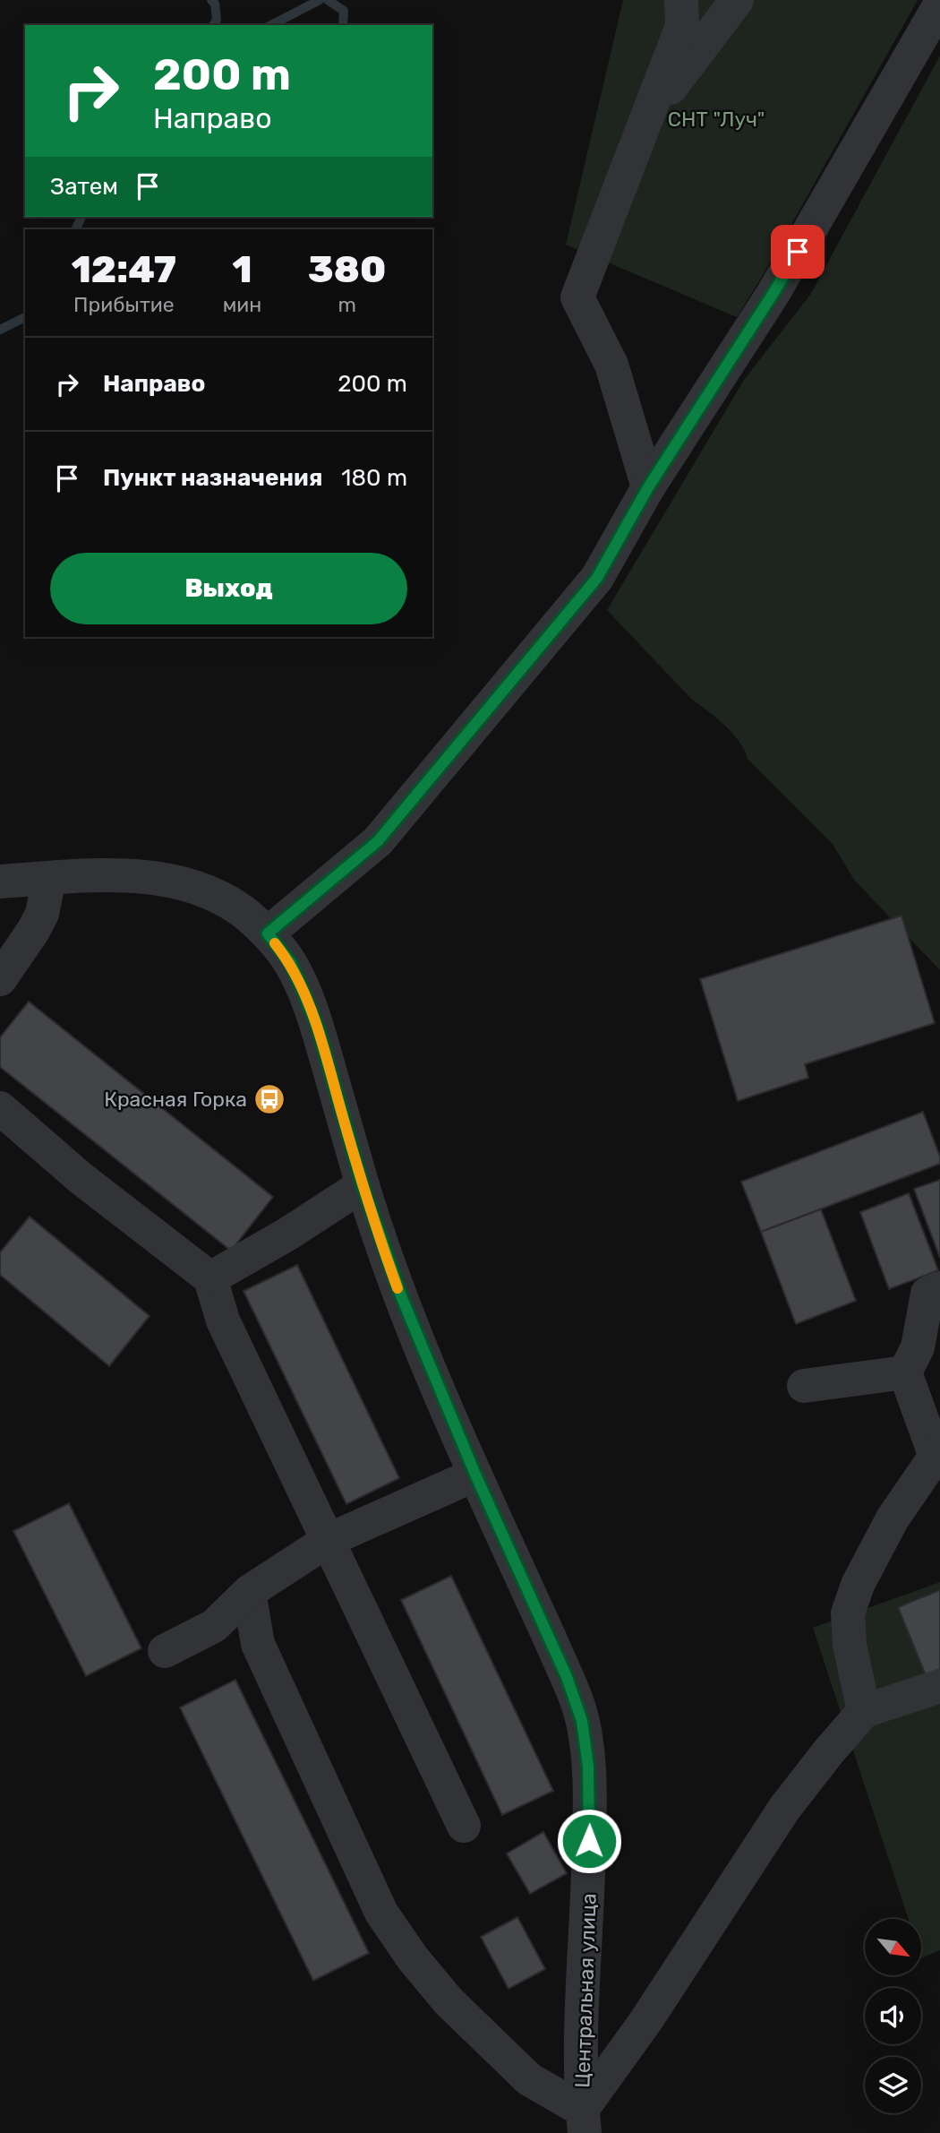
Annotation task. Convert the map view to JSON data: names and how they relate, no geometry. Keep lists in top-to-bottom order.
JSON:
{
  "streets": {
    "street": ["Центральная улица"]
  },
  "parks": ["СНТ \"Луч\""],
  "places": {
    "bus stop": ["Красная Горка"]
  },
  "north": "bottom right",
  "page": {
    "turn": ["200 m", "Направо"],
    "then": "Затем",
    "eta": [
      "12:47",
      "Прибытие",
      "1",
      "мин",
      "380",
      "m"
    ],
    "list": [
      {
        "name": "Направо",
        "value": "200 m"
      },
      {
        "name": "Пункт назначения",
        "value": "180 m"
      }
    ],
    "buttons": "Выход"
  }
}
